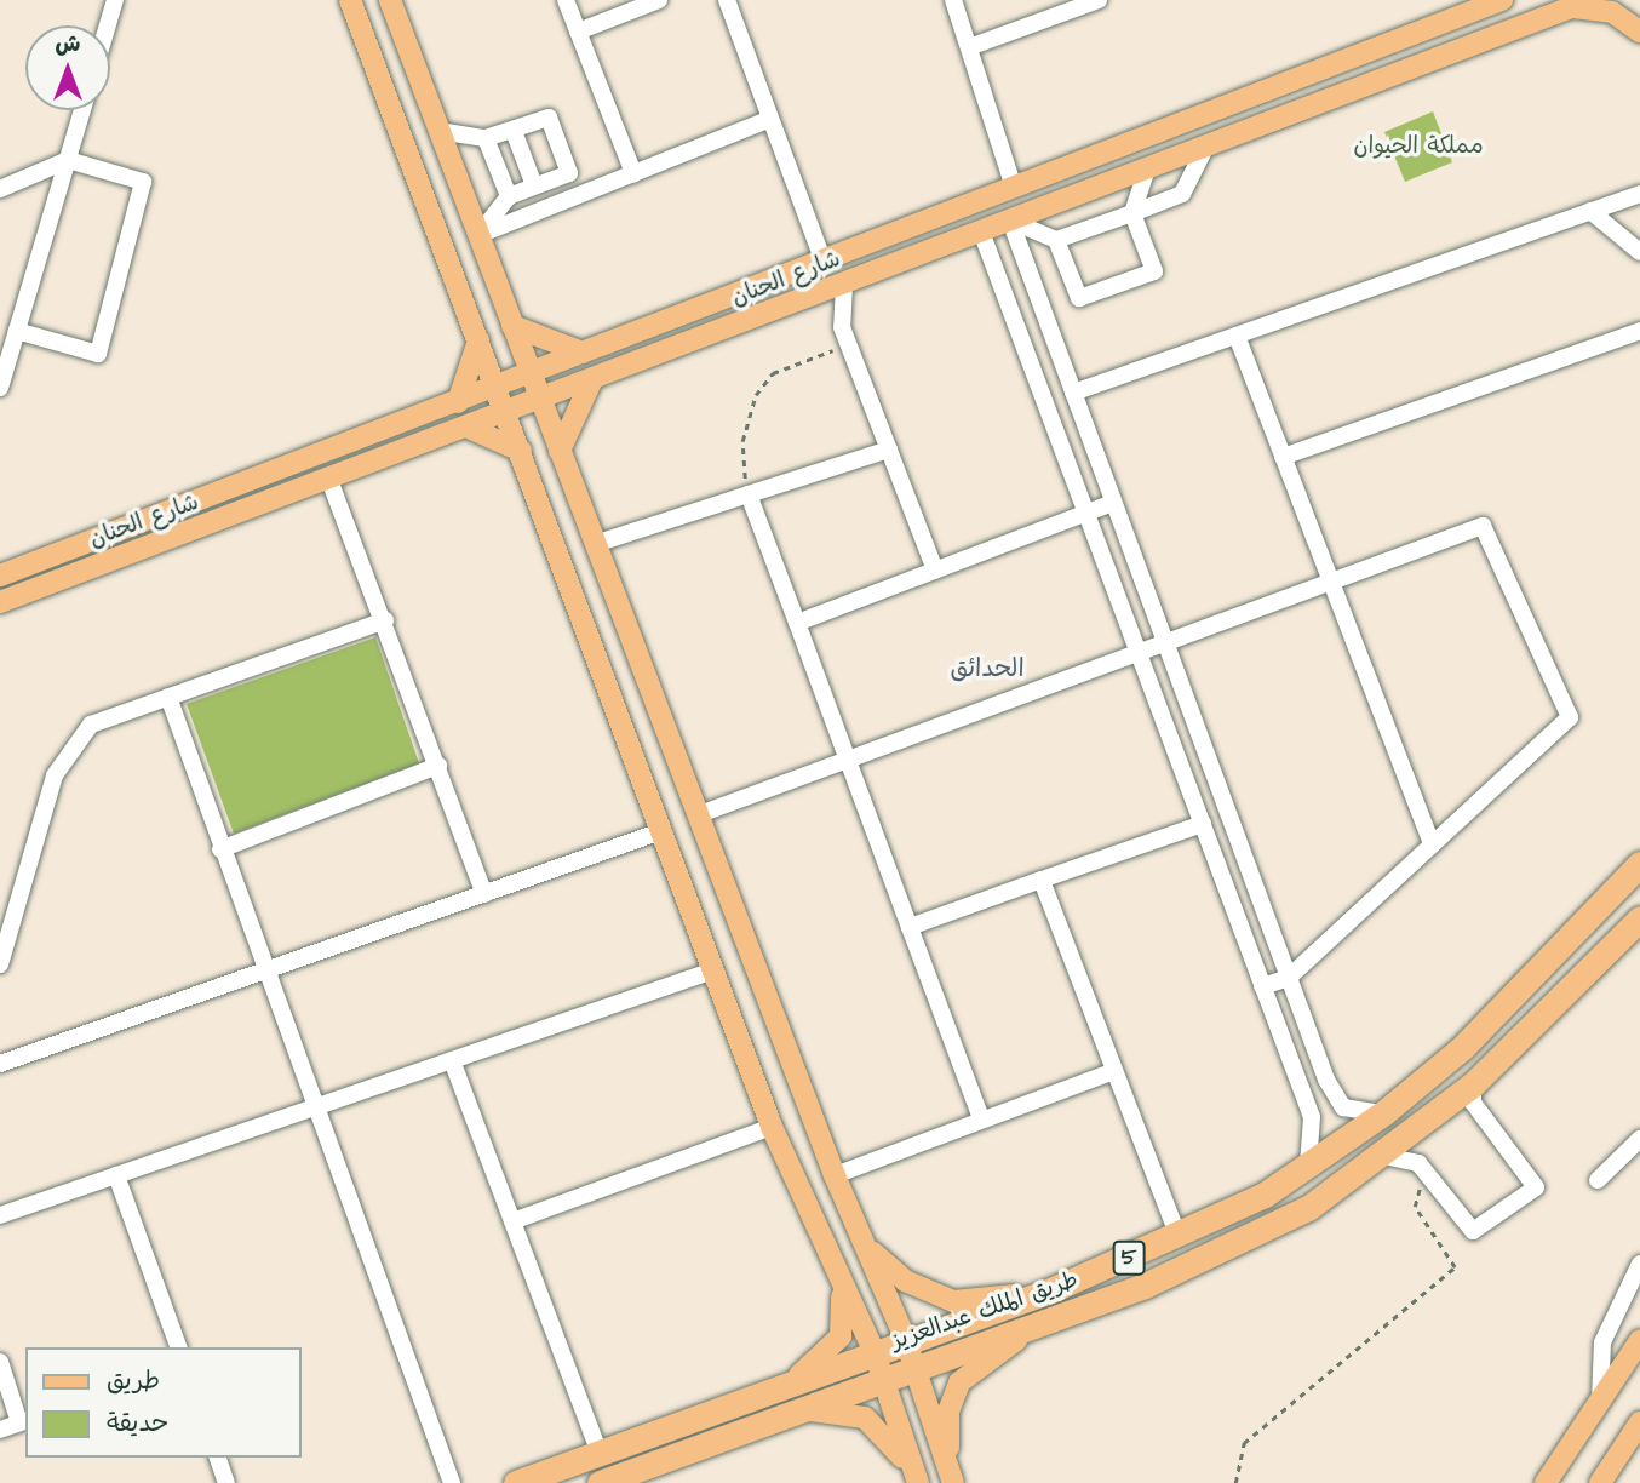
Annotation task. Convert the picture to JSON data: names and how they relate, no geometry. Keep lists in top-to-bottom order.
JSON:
{
  "streets": {
    "highway": ["5", "طريق الملك عبدالعزيز"],
    "main road": ["شارع الحنان"]
  },
  "districts": ["الحدائق"],
  "parks": ["مملكة الحيوان"],
  "legend": ["طريق", "حديقة"],
  "north": "top"
}
